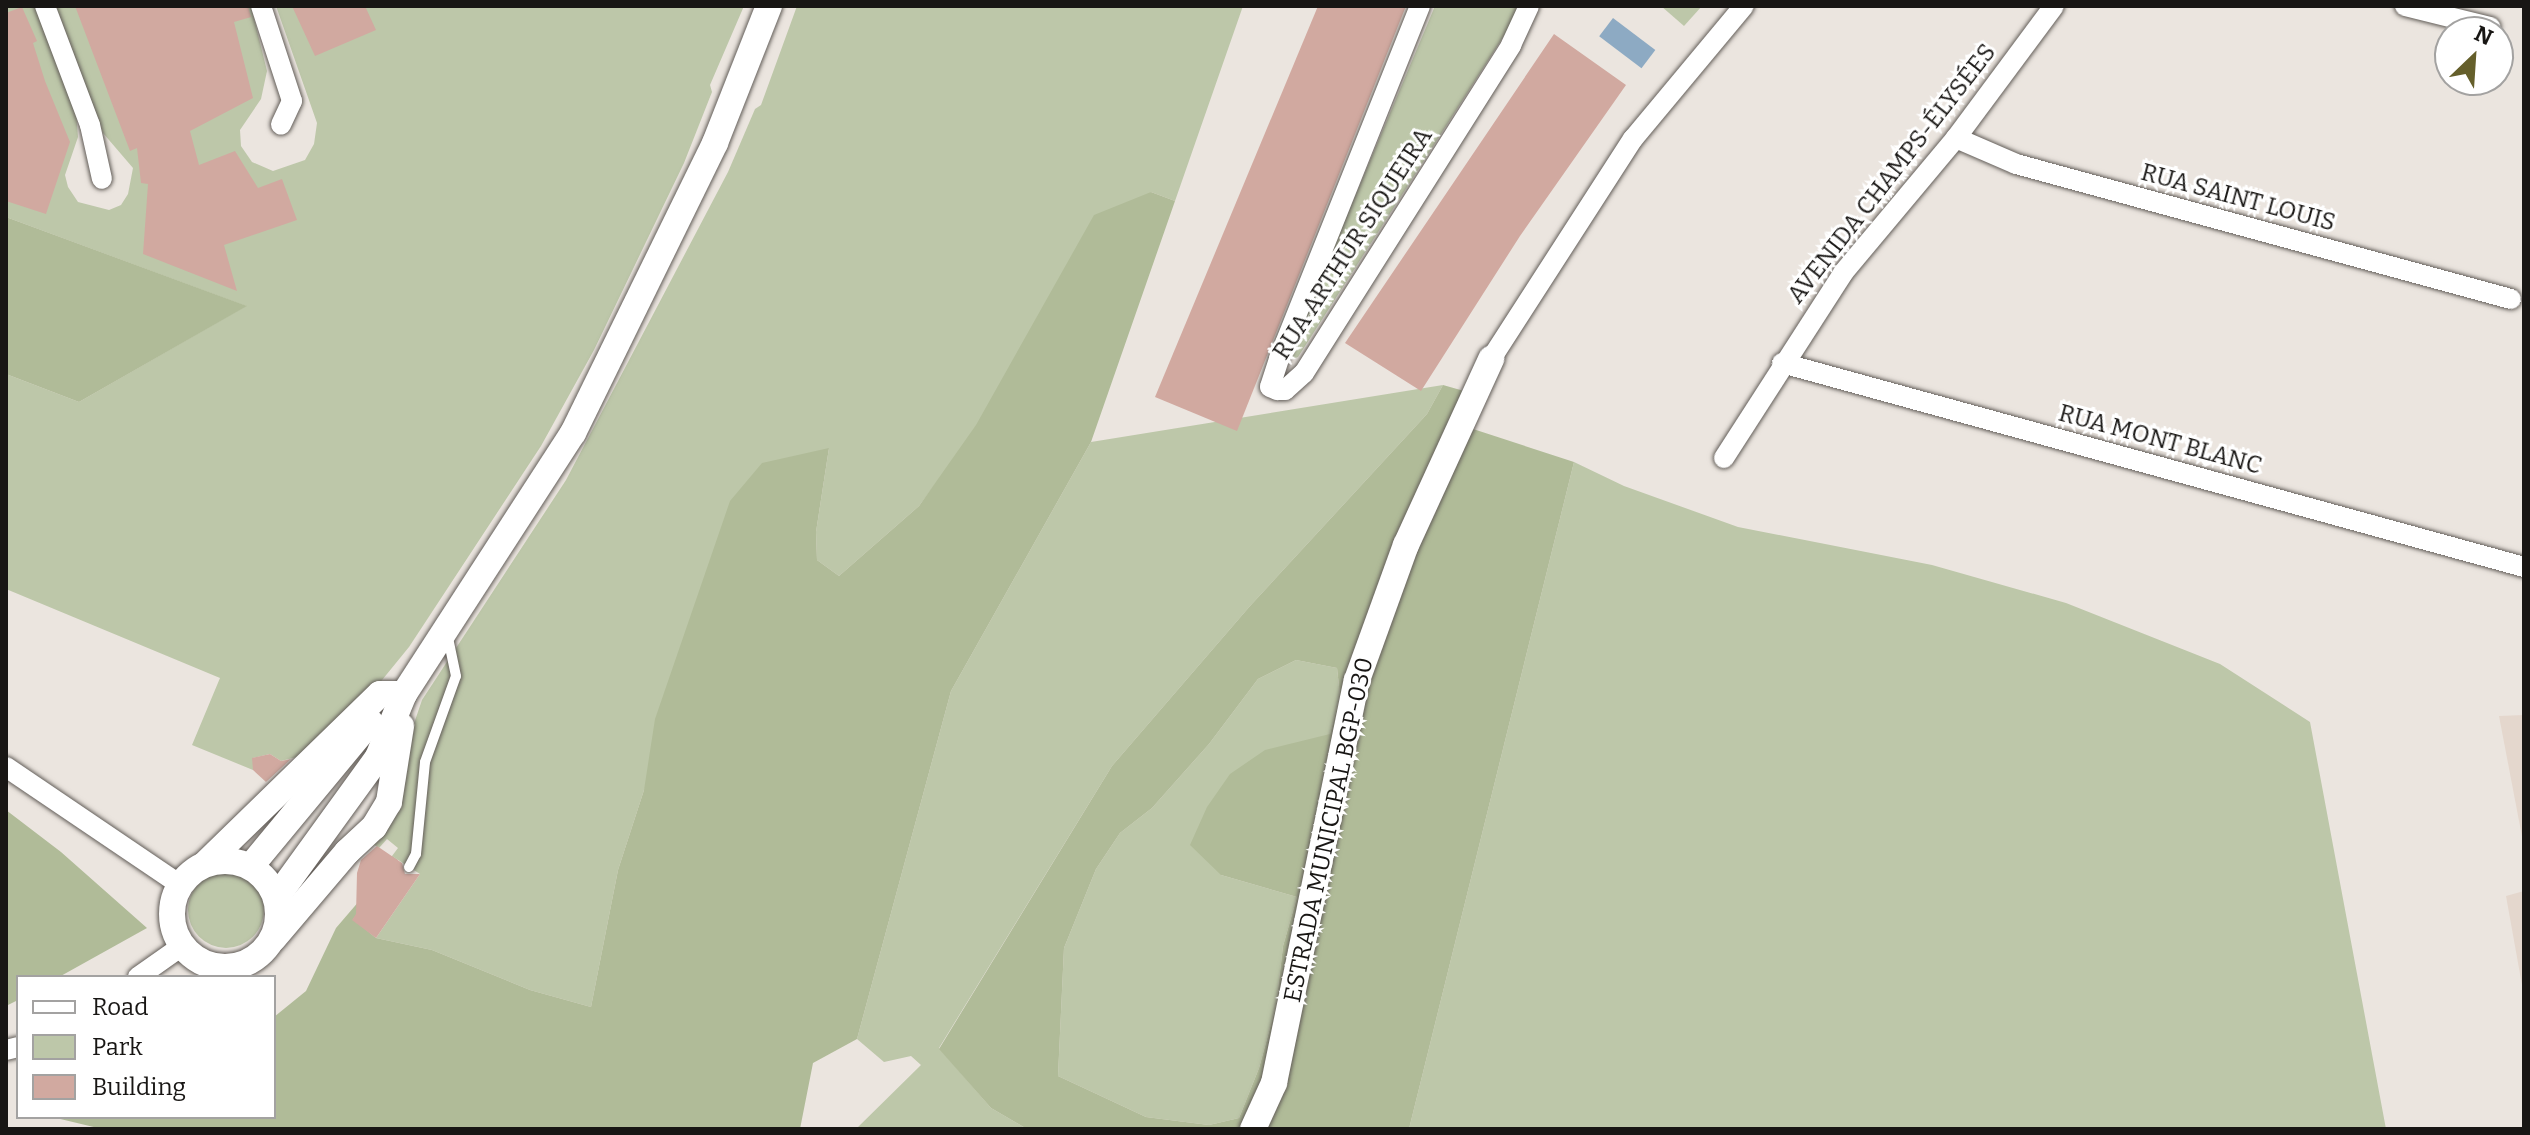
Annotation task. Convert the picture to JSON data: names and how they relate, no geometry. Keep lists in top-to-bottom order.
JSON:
{
  "streets": {
    "street": [
      "AVENIDA CHAMPS-ÉLYSÉES",
      "RUA SAINT LOUIS",
      "RUA ARTHUR SIQUEIRA",
      "RUA MONT BLANC",
      "ESTRADA MUNICIPAL BGP-030"
    ]
  },
  "crossings": [
    ["AVENIDA CHAMPS-ÉLYSÉES", "RUA SAINT LOUIS"],
    ["AVENIDA CHAMPS-ÉLYSÉES", "RUA MONT BLANC"]
  ],
  "legend": ["Road", "Park", "Building"],
  "north": "top right"
}
